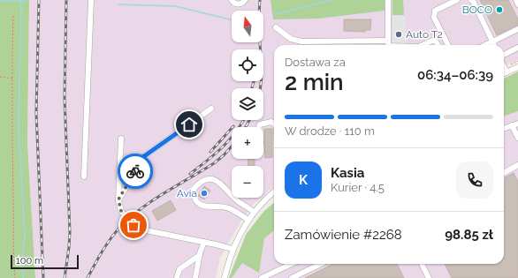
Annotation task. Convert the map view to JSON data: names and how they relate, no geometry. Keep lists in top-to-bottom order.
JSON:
{
  "places": ["BOCO", "Auto T2", "Avia"],
  "scale_bar": "100 m",
  "north": "top",
  "page": {
    "map_buttons": ["+", "−"],
    "heading": ["2 min", "Dostawa za", "06:34–06:39"],
    "panel": [
      "Kasia",
      "Kurier · 4.5",
      "Zamówienie #2268",
      "98.85 zł"
    ],
    "bar": "W drodze · 110 m",
    "round": "K",
    "scale": "100 m"
  }
}
